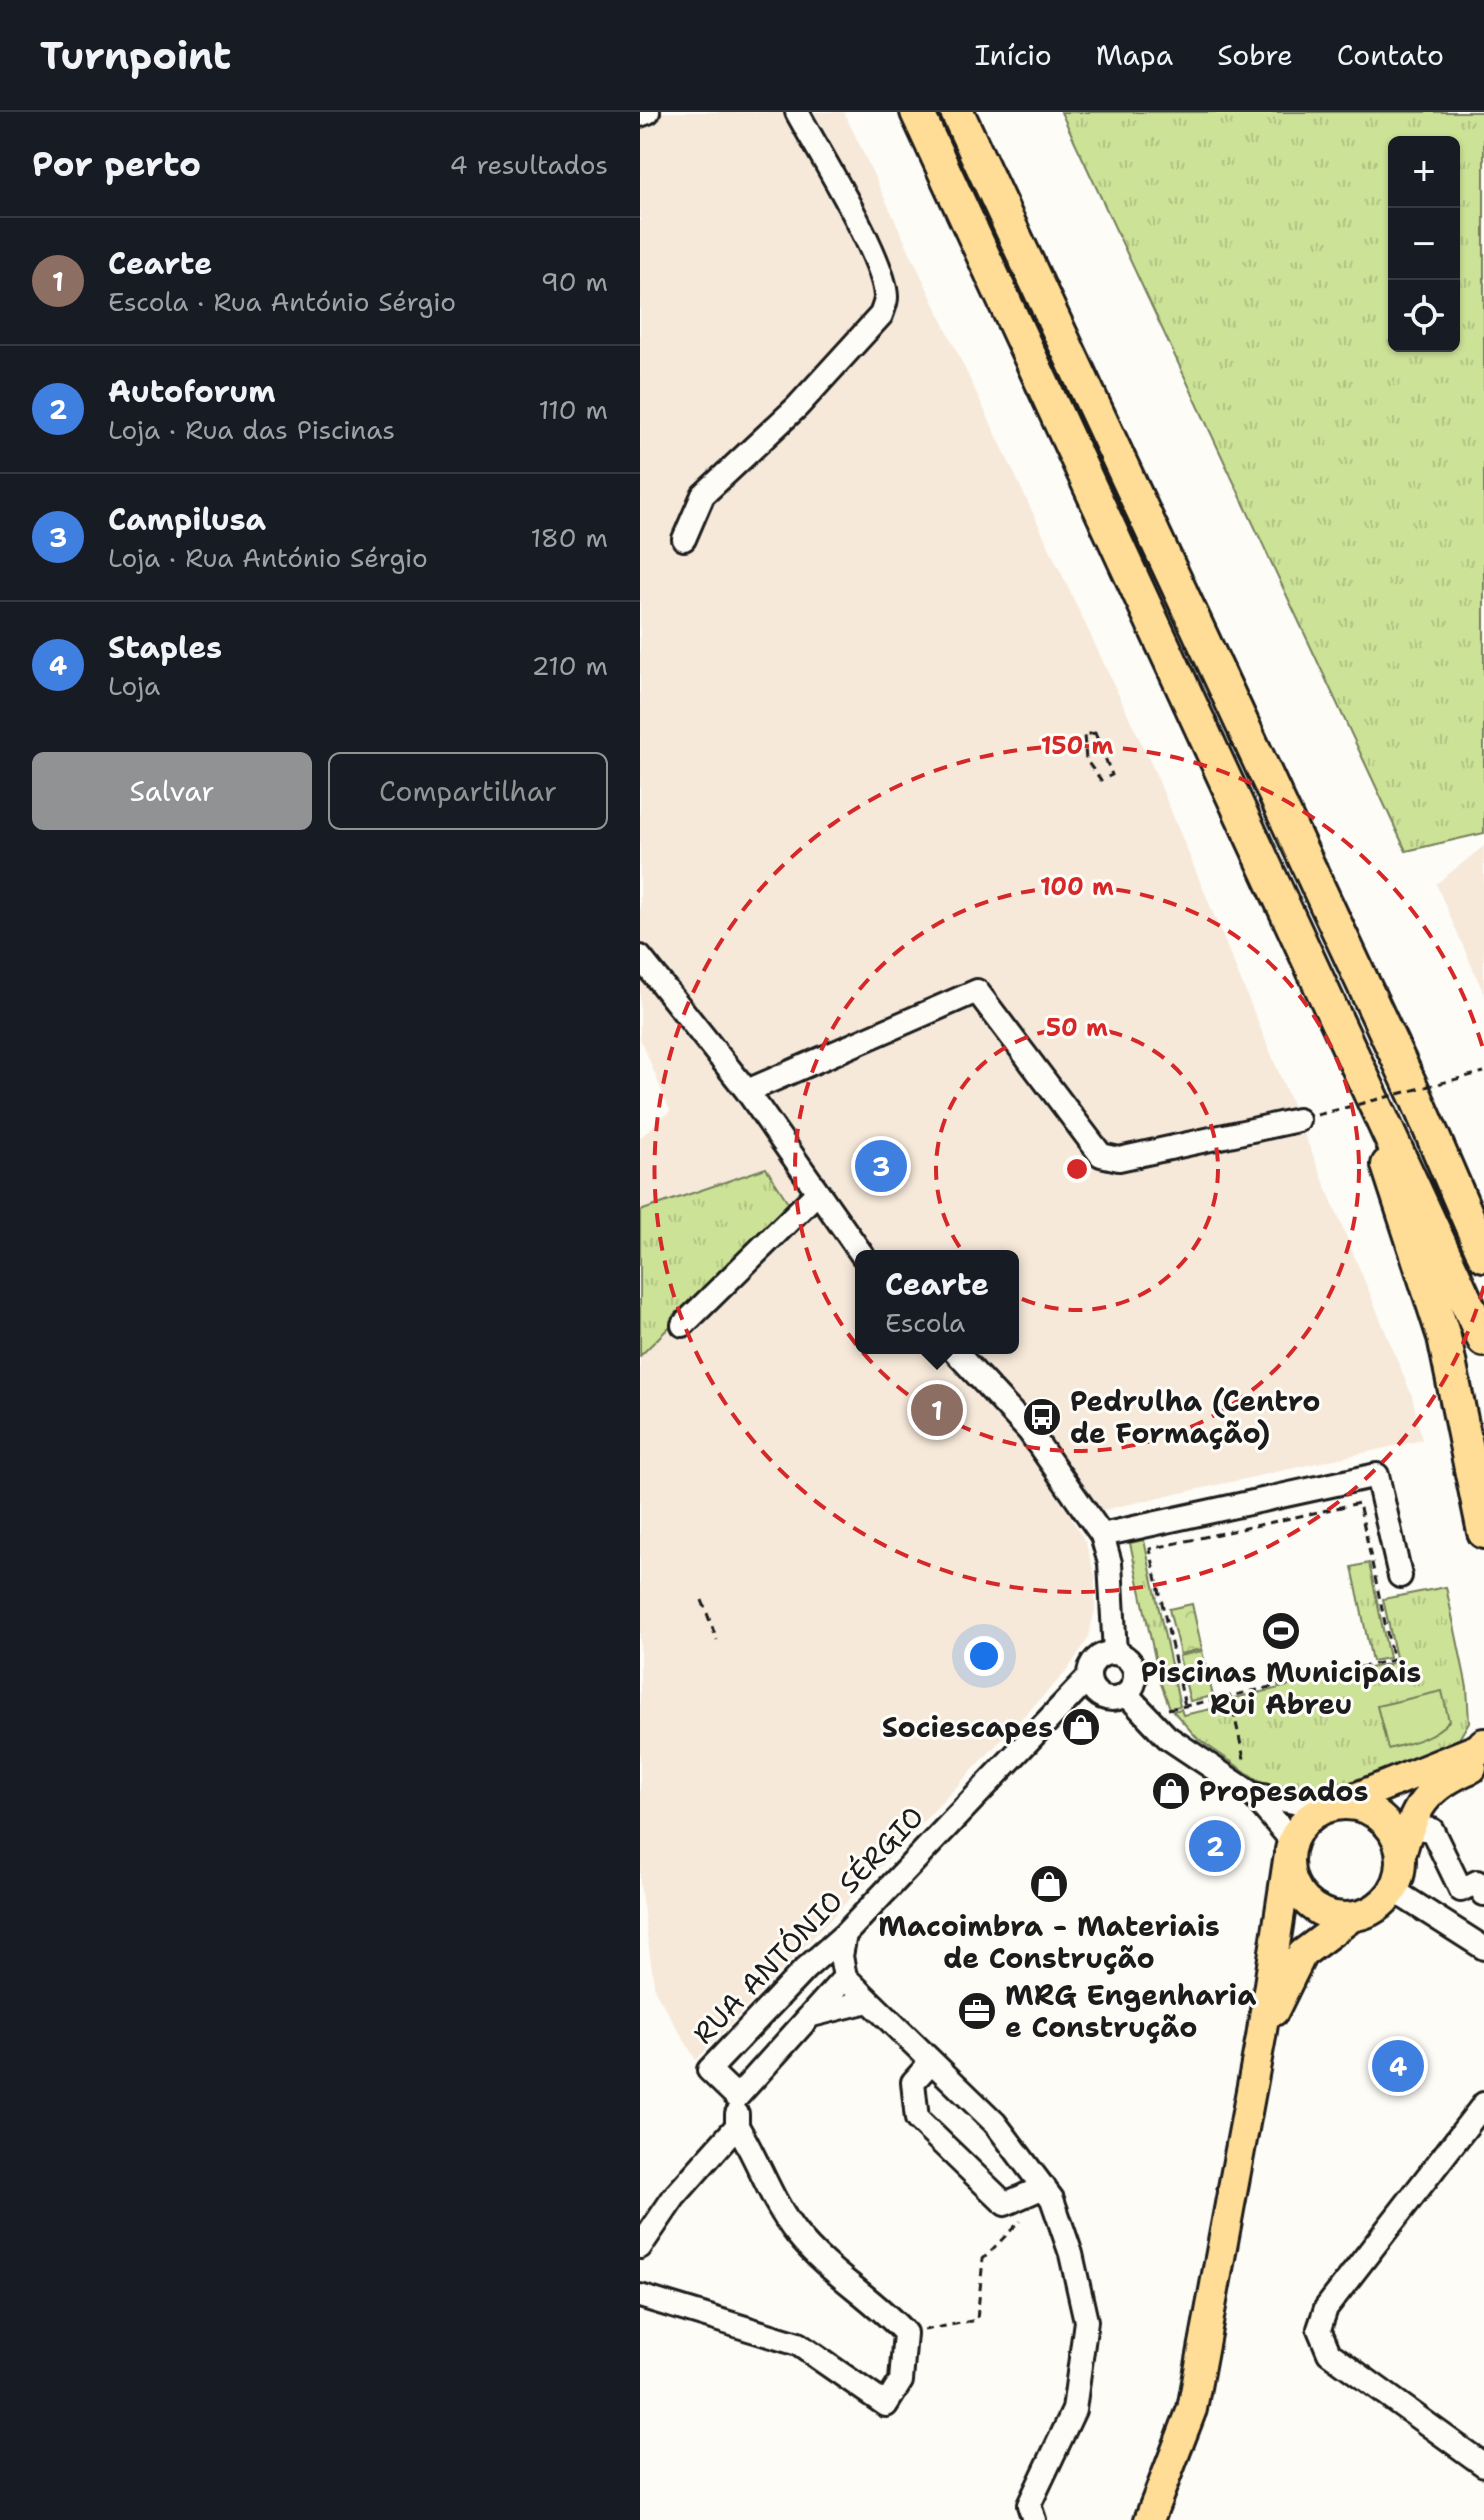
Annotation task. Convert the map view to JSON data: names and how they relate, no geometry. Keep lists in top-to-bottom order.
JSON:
{
  "streets": {
    "street": ["RUA ANTÓNIO SÉRGIO"]
  },
  "places": {
    "bus stop": ["Pedrulha (Centro de Formação)"],
    "sports": ["Piscinas Municipais Rui Abreu"],
    "shop": ["Sociescapes", "Propesados", "Macoimbra - Materiais de Construção"],
    "office": ["MRG Engenharia e Construção"]
  },
  "page": {
    "header": "Turnpoint",
    "nav": [
      "Início",
      "Mapa",
      "Sobre",
      "Contato"
    ],
    "heading": ["Por perto", "4 resultados"],
    "map_buttons": ["+", "−"],
    "list": [
      {
        "mark": "1",
        "name": "Cearte",
        "note": "Escola · Rua António Sérgio",
        "value": "90 m"
      },
      {
        "mark": "2",
        "name": "Autoforum",
        "note": "Loja · Rua das Piscinas",
        "value": "110 m"
      },
      {
        "mark": "3",
        "name": "Campilusa",
        "note": "Loja · Rua António Sérgio",
        "value": "180 m"
      },
      {
        "mark": "4",
        "name": "Staples",
        "note": "Loja",
        "value": "210 m"
      }
    ],
    "buttons": ["Salvar", "Compartilhar"],
    "pins": [
      "3",
      "1",
      "2",
      "4"
    ],
    "popup": ["Cearte", "Escola"]
  },
  "rings": ["150 m", "100 m", "50 m"]
}
